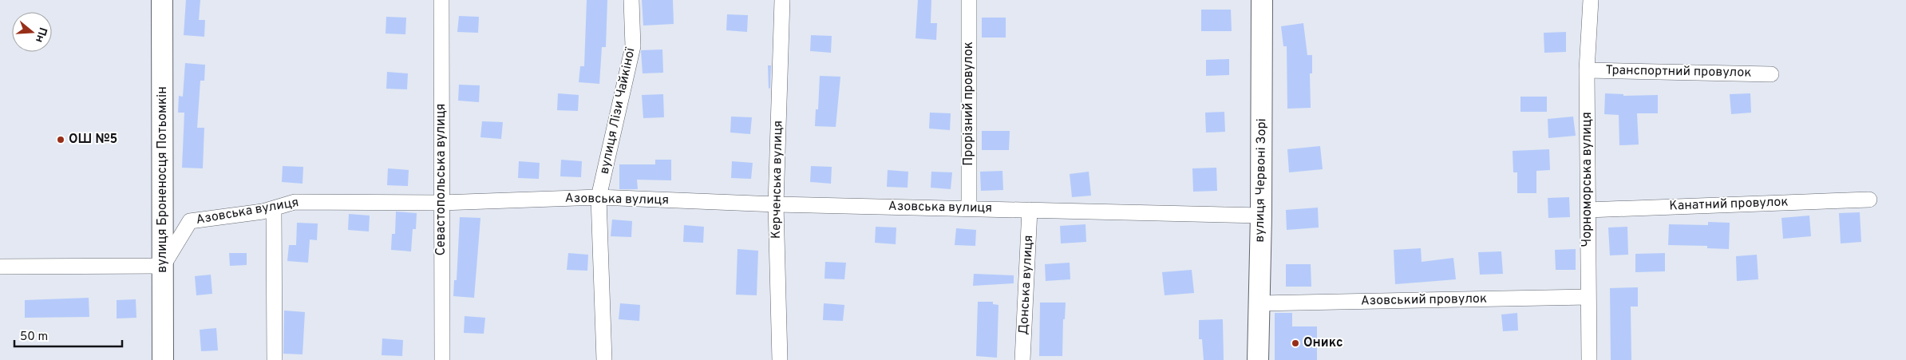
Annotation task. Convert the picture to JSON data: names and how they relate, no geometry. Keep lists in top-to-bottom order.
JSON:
{
  "streets": {
    "street": [
      "Транспортний провулок",
      "Прорізний провулок",
      "вулиця Лізи Чайкіної",
      "вулиця Броненосця Потьомкін",
      "Севастопольська вулиця",
      "Керченська вулиця",
      "Чорноморська вулиця",
      "вулиця Червоні Зорі",
      "Азовська вулиця",
      "Канатний провулок",
      "Донська вулиця",
      "Азовський провулок"
    ]
  },
  "crossings": [
    ["Транспортний провулок", "Чорноморська вулиця"],
    ["Прорізний провулок", "Азовська вулиця"],
    ["вулиця Лізи Чайкіної", "Азовська вулиця"],
    ["вулиця Броненосця Потьомкін", "Азовська вулиця"],
    ["Севастопольська вулиця", "Азовська вулиця"],
    ["Керченська вулиця", "Азовська вулиця"],
    ["Чорноморська вулиця", "Канатний провулок"],
    ["Чорноморська вулиця", "Азовський провулок"],
    ["вулиця Червоні Зорі", "Азовська вулиця"],
    ["вулиця Червоні Зорі", "Азовський провулок"],
    ["Азовська вулиця", "Донська вулиця"]
  ],
  "places": ["ОШ №5", "Оникс"],
  "scale_bar": "50 m",
  "north": "right"
}
